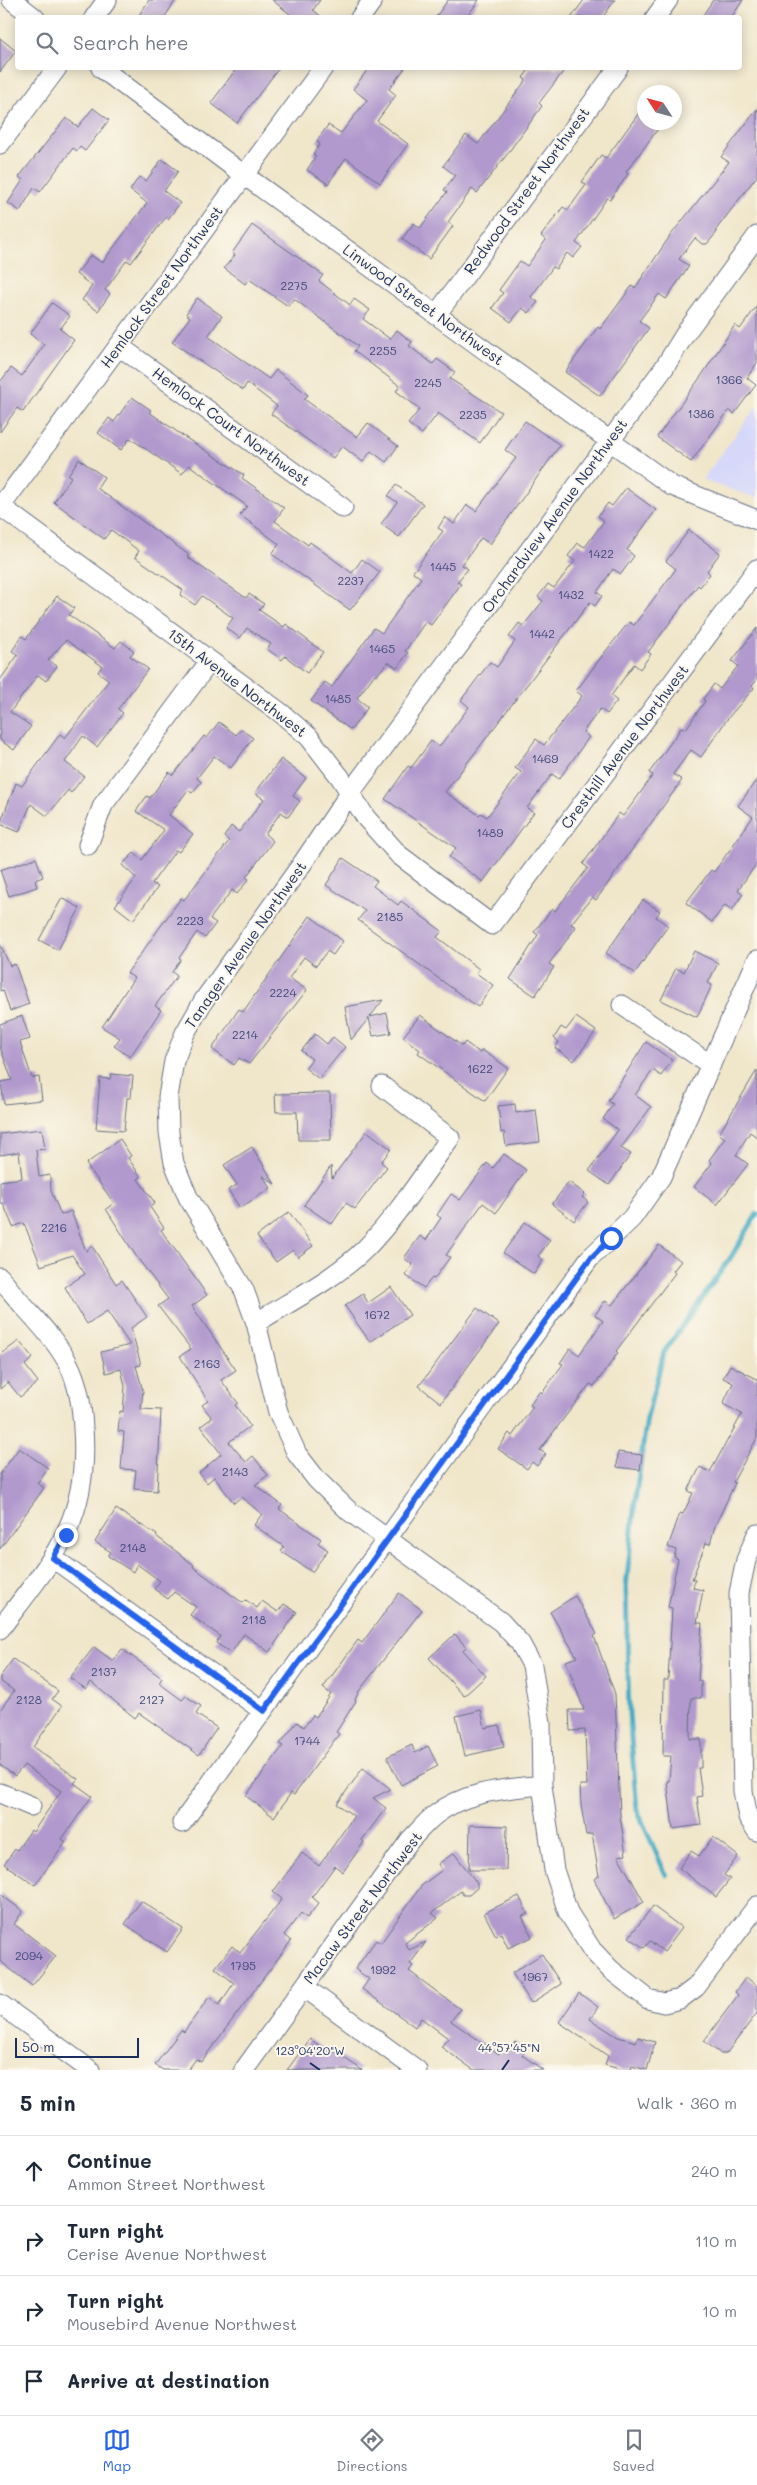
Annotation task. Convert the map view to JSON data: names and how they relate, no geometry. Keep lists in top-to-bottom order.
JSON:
{
  "streets": {
    "street": [
      "Redwood Street Northwest",
      "Hemlock Street Northwest",
      "Linwood Street Northwest",
      "Hemlock Court Northwest",
      "Orchardview Avenue Northwest",
      "15th Avenue Northwest",
      "Cresthill Avenue Northwest",
      "Tanager Avenue Northwest",
      "Macaw Street Northwest"
    ]
  },
  "crossings": [
    ["Redwood Street Northwest", "Linwood Street Northwest"],
    ["Hemlock Street Northwest", "Linwood Street Northwest"],
    ["Hemlock Street Northwest", "Hemlock Court Northwest"],
    ["Hemlock Street Northwest", "15th Avenue Northwest"],
    ["Linwood Street Northwest", "Orchardview Avenue Northwest"],
    ["Orchardview Avenue Northwest", "15th Avenue Northwest"],
    ["Orchardview Avenue Northwest", "Tanager Avenue Northwest"],
    ["15th Avenue Northwest", "Cresthill Avenue Northwest"],
    ["15th Avenue Northwest", "Tanager Avenue Northwest"],
    ["Tanager Avenue Northwest", "Macaw Street Northwest"]
  ],
  "house_numbers": [
    "2275",
    "2255",
    "1366",
    "2245",
    "1386",
    "2235",
    "1422",
    "1445",
    "2237",
    "1432",
    "1442",
    "1465",
    "1485",
    "1469",
    "1489",
    "2185",
    "2223",
    "2224",
    "2214",
    "1622",
    "2216",
    "1672",
    "2163",
    "2143",
    "2148",
    "2118",
    "2137",
    "2128",
    "2127",
    "1744",
    "2094",
    "1795",
    "1992",
    "1967"
  ],
  "scale_bar": "50 m",
  "north": "top left",
  "page": {
    "search": "Search here",
    "scale": "50 m",
    "heading": ["5 min", "Walk · 360 m"],
    "list": [
      ["Continue", "Ammon Street Northwest", "240 m"],
      ["Turn right", "Cerise Avenue Northwest", "110 m"],
      ["Turn right", "Mousebird Avenue Northwest", "10 m"],
      "Arrive at destination"
    ],
    "nav": ["Map", "Directions", "Saved"]
  },
  "coordinates": ["44°57'45\"N", "123°04'20\"W"]
}
